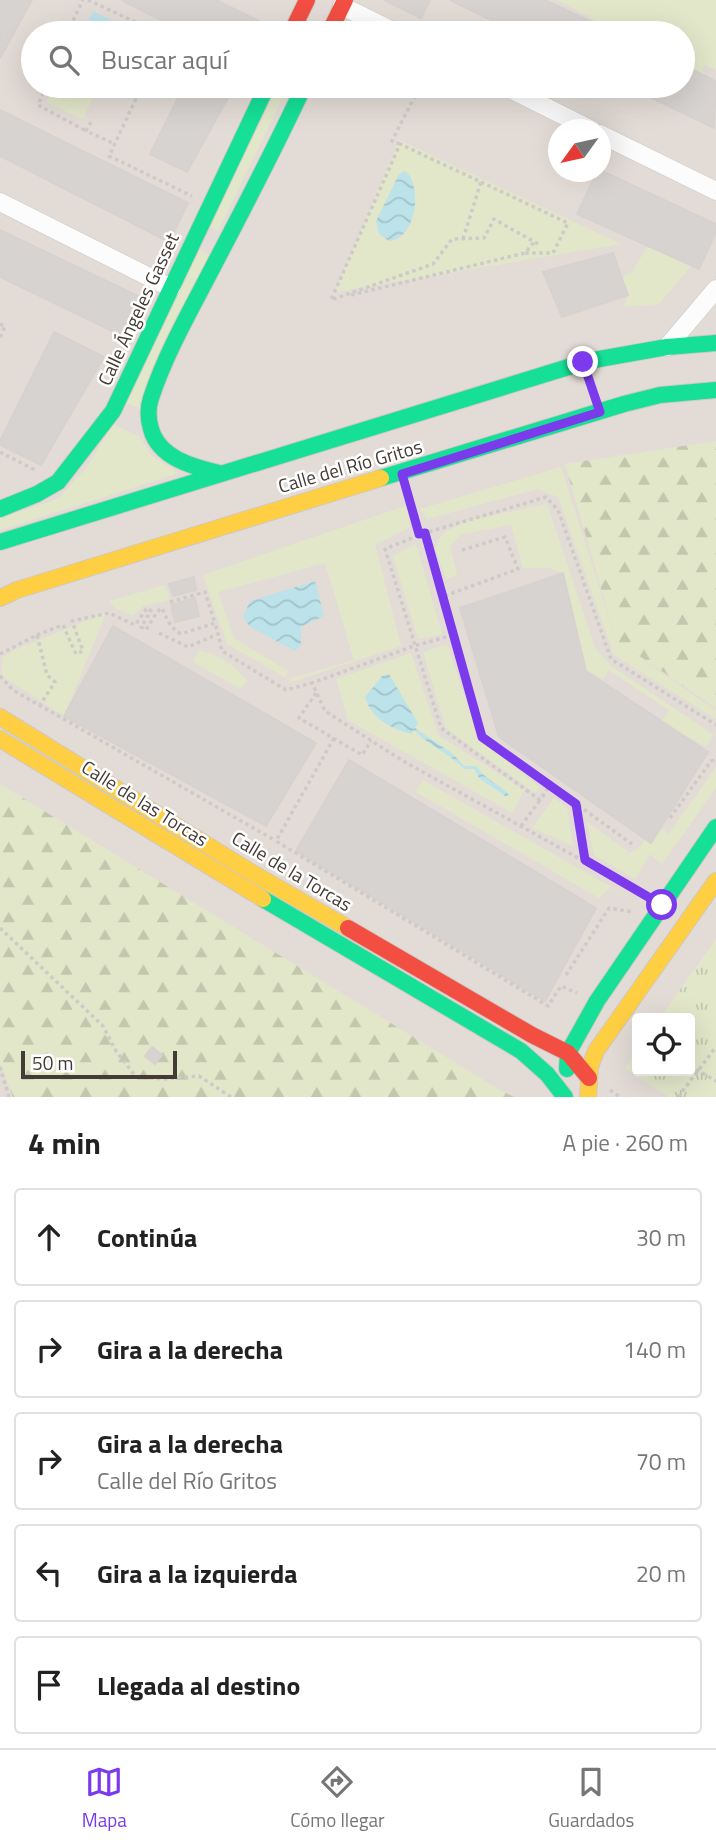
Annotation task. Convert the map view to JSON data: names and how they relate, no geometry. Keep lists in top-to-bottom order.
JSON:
{
  "streets": {
    "street": [
      "Calle Ángeles Gasset",
      "Calle del Río Gritos",
      "Calle de las Torcas",
      "Calle de la Torcas"
    ]
  },
  "scale_bar": "50 m",
  "north": "bottom left",
  "page": {
    "search": "Buscar aquí",
    "scale": "50 m",
    "heading": ["4 min", "A pie · 260 m"],
    "list": [
      ["Continúa", "30 m"],
      ["Gira a la derecha", "140 m"],
      ["Gira a la derecha", "Calle del Río Gritos", "70 m"],
      ["Gira a la izquierda", "20 m"],
      "Llegada al destino"
    ],
    "nav": ["Mapa", "Cómo llegar", "Guardados"]
  }
}
